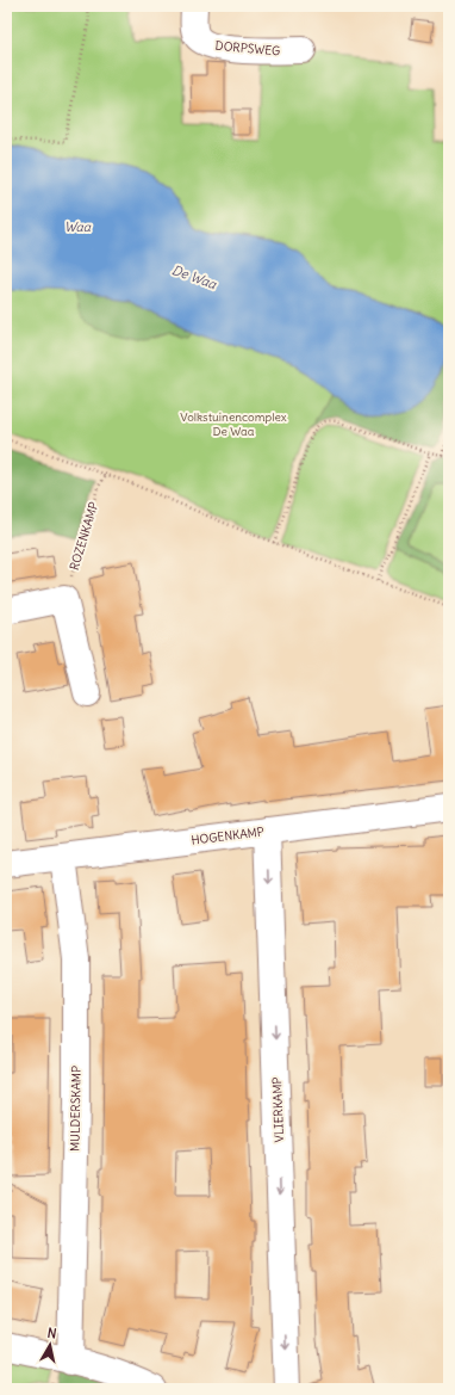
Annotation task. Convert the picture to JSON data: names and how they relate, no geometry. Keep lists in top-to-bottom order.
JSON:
{
  "streets": {
    "street": [
      "DORPSWEG",
      "HOGENKAMP",
      "MULDERSKAMP",
      "VLIERKAMP"
    ],
    "path": ["ROZENKAMP"]
  },
  "crossings": [
    ["HOGENKAMP", "MULDERSKAMP"],
    ["HOGENKAMP", "VLIERKAMP"]
  ],
  "one_way": ["VLIERKAMP"],
  "water": ["Waa", "De Waa"],
  "parks": ["Volkstuinencomplex De Waa"],
  "north": "top"
}
